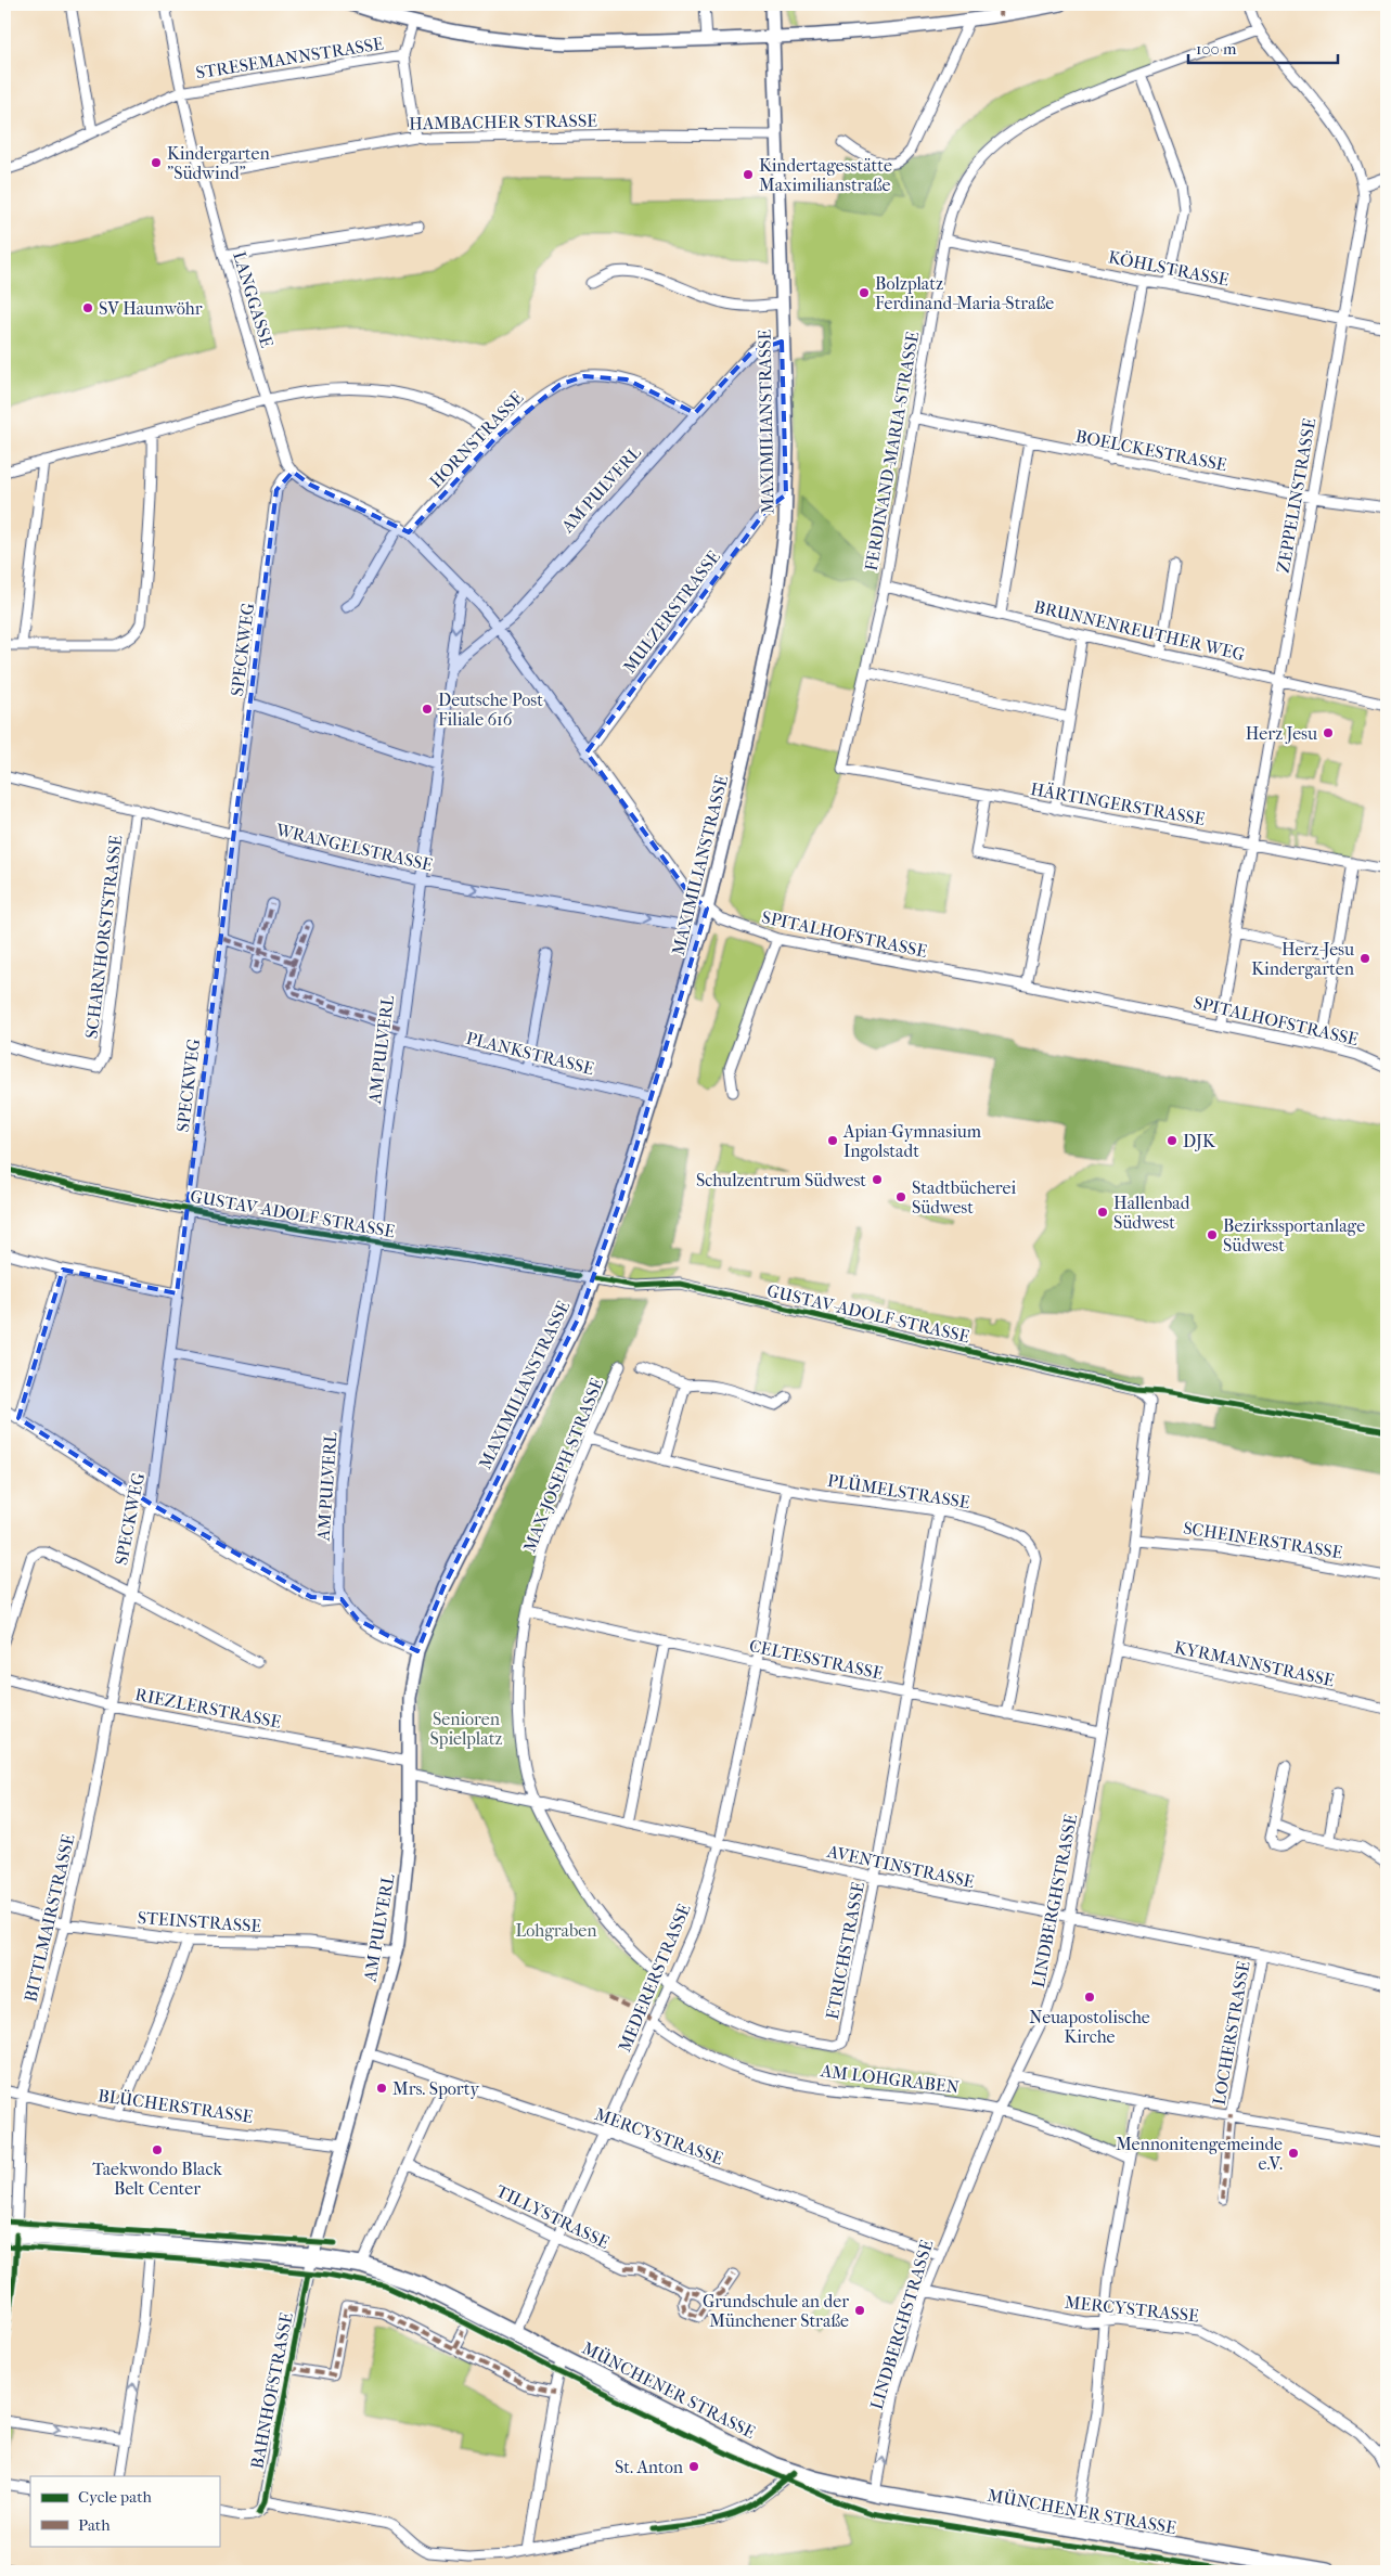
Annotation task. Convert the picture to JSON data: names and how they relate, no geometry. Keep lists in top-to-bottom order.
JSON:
{
  "streets": {
    "main road": ["MÜNCHENER STRASSE"],
    "street": [
      "STRESEMANNSTRASSE",
      "HAMBACHER STRASSE",
      "KÖHLSTRASSE",
      "LANGGASSE",
      "MAXIMILIANSTRASSE",
      "HORNSTRASSE",
      "BOELCKESTRASSE",
      "FERDINAND-MARIA-STRASSE",
      "AM PULVERL",
      "ZEPPELINSTRASSE",
      "MULZERSTRASSE",
      "BRUNNENREUTHER WEG",
      "SPECKWEG",
      "HÄRTINGERSTRASSE",
      "WRANGELSTRASSE",
      "SPITALHOFSTRASSE",
      "SCHARNHORSTSTRASSE",
      "PLANKSTRASSE",
      "GUSTAV-ADOLF-STRASSE",
      "MAX-JOSEPH-STRASSE",
      "PLÜMELSTRASSE",
      "SCHEINERSTRASSE",
      "CELTESSTRASSE",
      "KYRMANNSTRASSE",
      "RIEZLERSTRASSE",
      "AVENTINSTRASSE",
      "LINDBERGHSTRASSE",
      "BITTLMAIRSTRASSE",
      "STEINSTRASSE",
      "ETRICHSTRASSE",
      "MEDERERSTRASSE",
      "LOCHERSTRASSE",
      "AM LOHGRABEN",
      "BLÜCHERSTRASSE",
      "MERCYSTRASSE",
      "TILLYSTRASSE",
      "BAHNHOFSTRASSE"
    ]
  },
  "crossings": [
    ["STRESEMANNSTRASSE", "LANGGASSE"],
    ["HAMBACHER STRASSE", "LANGGASSE"],
    ["HAMBACHER STRASSE", "MAXIMILIANSTRASSE"],
    ["KÖHLSTRASSE", "FERDINAND-MARIA-STRASSE"],
    ["KÖHLSTRASSE", "ZEPPELINSTRASSE"],
    ["LANGGASSE", "SPECKWEG"],
    ["MAXIMILIANSTRASSE", "AM PULVERL"],
    ["MAXIMILIANSTRASSE", "MULZERSTRASSE"],
    ["MAXIMILIANSTRASSE", "WRANGELSTRASSE"],
    ["MAXIMILIANSTRASSE", "SPITALHOFSTRASSE"],
    ["MAXIMILIANSTRASSE", "PLANKSTRASSE"],
    ["MAXIMILIANSTRASSE", "GUSTAV-ADOLF-STRASSE"],
    ["HORNSTRASSE", "AM PULVERL"],
    ["HORNSTRASSE", "SPITALHOFSTRASSE"],
    ["BOELCKESTRASSE", "FERDINAND-MARIA-STRASSE"],
    ["BOELCKESTRASSE", "ZEPPELINSTRASSE"],
    ["FERDINAND-MARIA-STRASSE", "ZEPPELINSTRASSE"],
    ["FERDINAND-MARIA-STRASSE", "BRUNNENREUTHER WEG"],
    ["FERDINAND-MARIA-STRASSE", "HÄRTINGERSTRASSE"],
    ["AM PULVERL", "WRANGELSTRASSE"],
    ["AM PULVERL", "SPITALHOFSTRASSE"],
    ["AM PULVERL", "PLANKSTRASSE"],
    ["AM PULVERL", "GUSTAV-ADOLF-STRASSE"],
    ["AM PULVERL", "RIEZLERSTRASSE"],
    ["AM PULVERL", "AVENTINSTRASSE"],
    ["AM PULVERL", "STEINSTRASSE"],
    ["AM PULVERL", "BLÜCHERSTRASSE"],
    ["AM PULVERL", "MERCYSTRASSE"],
    ["AM PULVERL", "MÜNCHENER STRASSE"],
    ["AM PULVERL", "BAHNHOFSTRASSE"],
    ["ZEPPELINSTRASSE", "BRUNNENREUTHER WEG"],
    ["ZEPPELINSTRASSE", "HÄRTINGERSTRASSE"],
    ["ZEPPELINSTRASSE", "SPITALHOFSTRASSE"],
    ["MULZERSTRASSE", "SPITALHOFSTRASSE"],
    ["SPECKWEG", "WRANGELSTRASSE"],
    ["SPECKWEG", "GUSTAV-ADOLF-STRASSE"],
    ["SPECKWEG", "RIEZLERSTRASSE"],
    ["SPECKWEG", "BITTLMAIRSTRASSE"],
    ["WRANGELSTRASSE", "SCHARNHORSTSTRASSE"],
    ["GUSTAV-ADOLF-STRASSE", "LINDBERGHSTRASSE"],
    ["MAX-JOSEPH-STRASSE", "PLÜMELSTRASSE"],
    ["MAX-JOSEPH-STRASSE", "CELTESSTRASSE"],
    ["MAX-JOSEPH-STRASSE", "AVENTINSTRASSE"],
    ["MAX-JOSEPH-STRASSE", "AM LOHGRABEN"],
    ["PLÜMELSTRASSE", "CELTESSTRASSE"],
    ["PLÜMELSTRASSE", "ETRICHSTRASSE"],
    ["PLÜMELSTRASSE", "MEDERERSTRASSE"],
    ["SCHEINERSTRASSE", "LINDBERGHSTRASSE"],
    ["CELTESSTRASSE", "LINDBERGHSTRASSE"],
    ["CELTESSTRASSE", "ETRICHSTRASSE"],
    ["CELTESSTRASSE", "MEDERERSTRASSE"],
    ["KYRMANNSTRASSE", "LINDBERGHSTRASSE"],
    ["RIEZLERSTRASSE", "BITTLMAIRSTRASSE"],
    ["AVENTINSTRASSE", "LINDBERGHSTRASSE"],
    ["AVENTINSTRASSE", "ETRICHSTRASSE"],
    ["AVENTINSTRASSE", "MEDERERSTRASSE"],
    ["AVENTINSTRASSE", "LOCHERSTRASSE"],
    ["AVENTINSTRASSE", "AM LOHGRABEN"],
    ["LINDBERGHSTRASSE", "AM LOHGRABEN"],
    ["LINDBERGHSTRASSE", "MERCYSTRASSE"],
    ["LINDBERGHSTRASSE", "MÜNCHENER STRASSE"],
    ["BITTLMAIRSTRASSE", "STEINSTRASSE"],
    ["BITTLMAIRSTRASSE", "BLÜCHERSTRASSE"],
    ["BITTLMAIRSTRASSE", "MÜNCHENER STRASSE"],
    ["ETRICHSTRASSE", "AM LOHGRABEN"],
    ["MEDERERSTRASSE", "AM LOHGRABEN"],
    ["MEDERERSTRASSE", "MERCYSTRASSE"],
    ["MEDERERSTRASSE", "TILLYSTRASSE"],
    ["MEDERERSTRASSE", "MÜNCHENER STRASSE"],
    ["MÜNCHENER STRASSE", "BAHNHOFSTRASSE"]
  ],
  "one_way": ["WRANGELSTRASSE"],
  "parks": ["Senioren Spielplatz", "Lohgraben"],
  "places": [
    "Kindergarten \"Südwind\"",
    "Kindertagesstätte Maximilianstraße",
    "Bolzplatz Ferdinand-Maria-Straße",
    "SV Haunwöhr",
    "Deutsche Post Filiale 616",
    "Herz Jesu",
    "Herz-Jesu Kindergarten",
    "Apian-Gymnasium Ingolstadt",
    "DJK",
    "Schulzentrum Südwest",
    "Stadtbücherei Südwest",
    "Hallenbad Südwest",
    "Bezirkssportanlage Südwest",
    "Neuapostolische Kirche",
    "Mrs. Sporty",
    "Taekwondo Black Belt Center",
    "Mennonitengemeinde e.V.",
    "Grundschule an der Münchener Straße",
    "St. Anton"
  ],
  "legend": ["Cycle path", "Path"],
  "scale_bar": "100 m"
}
